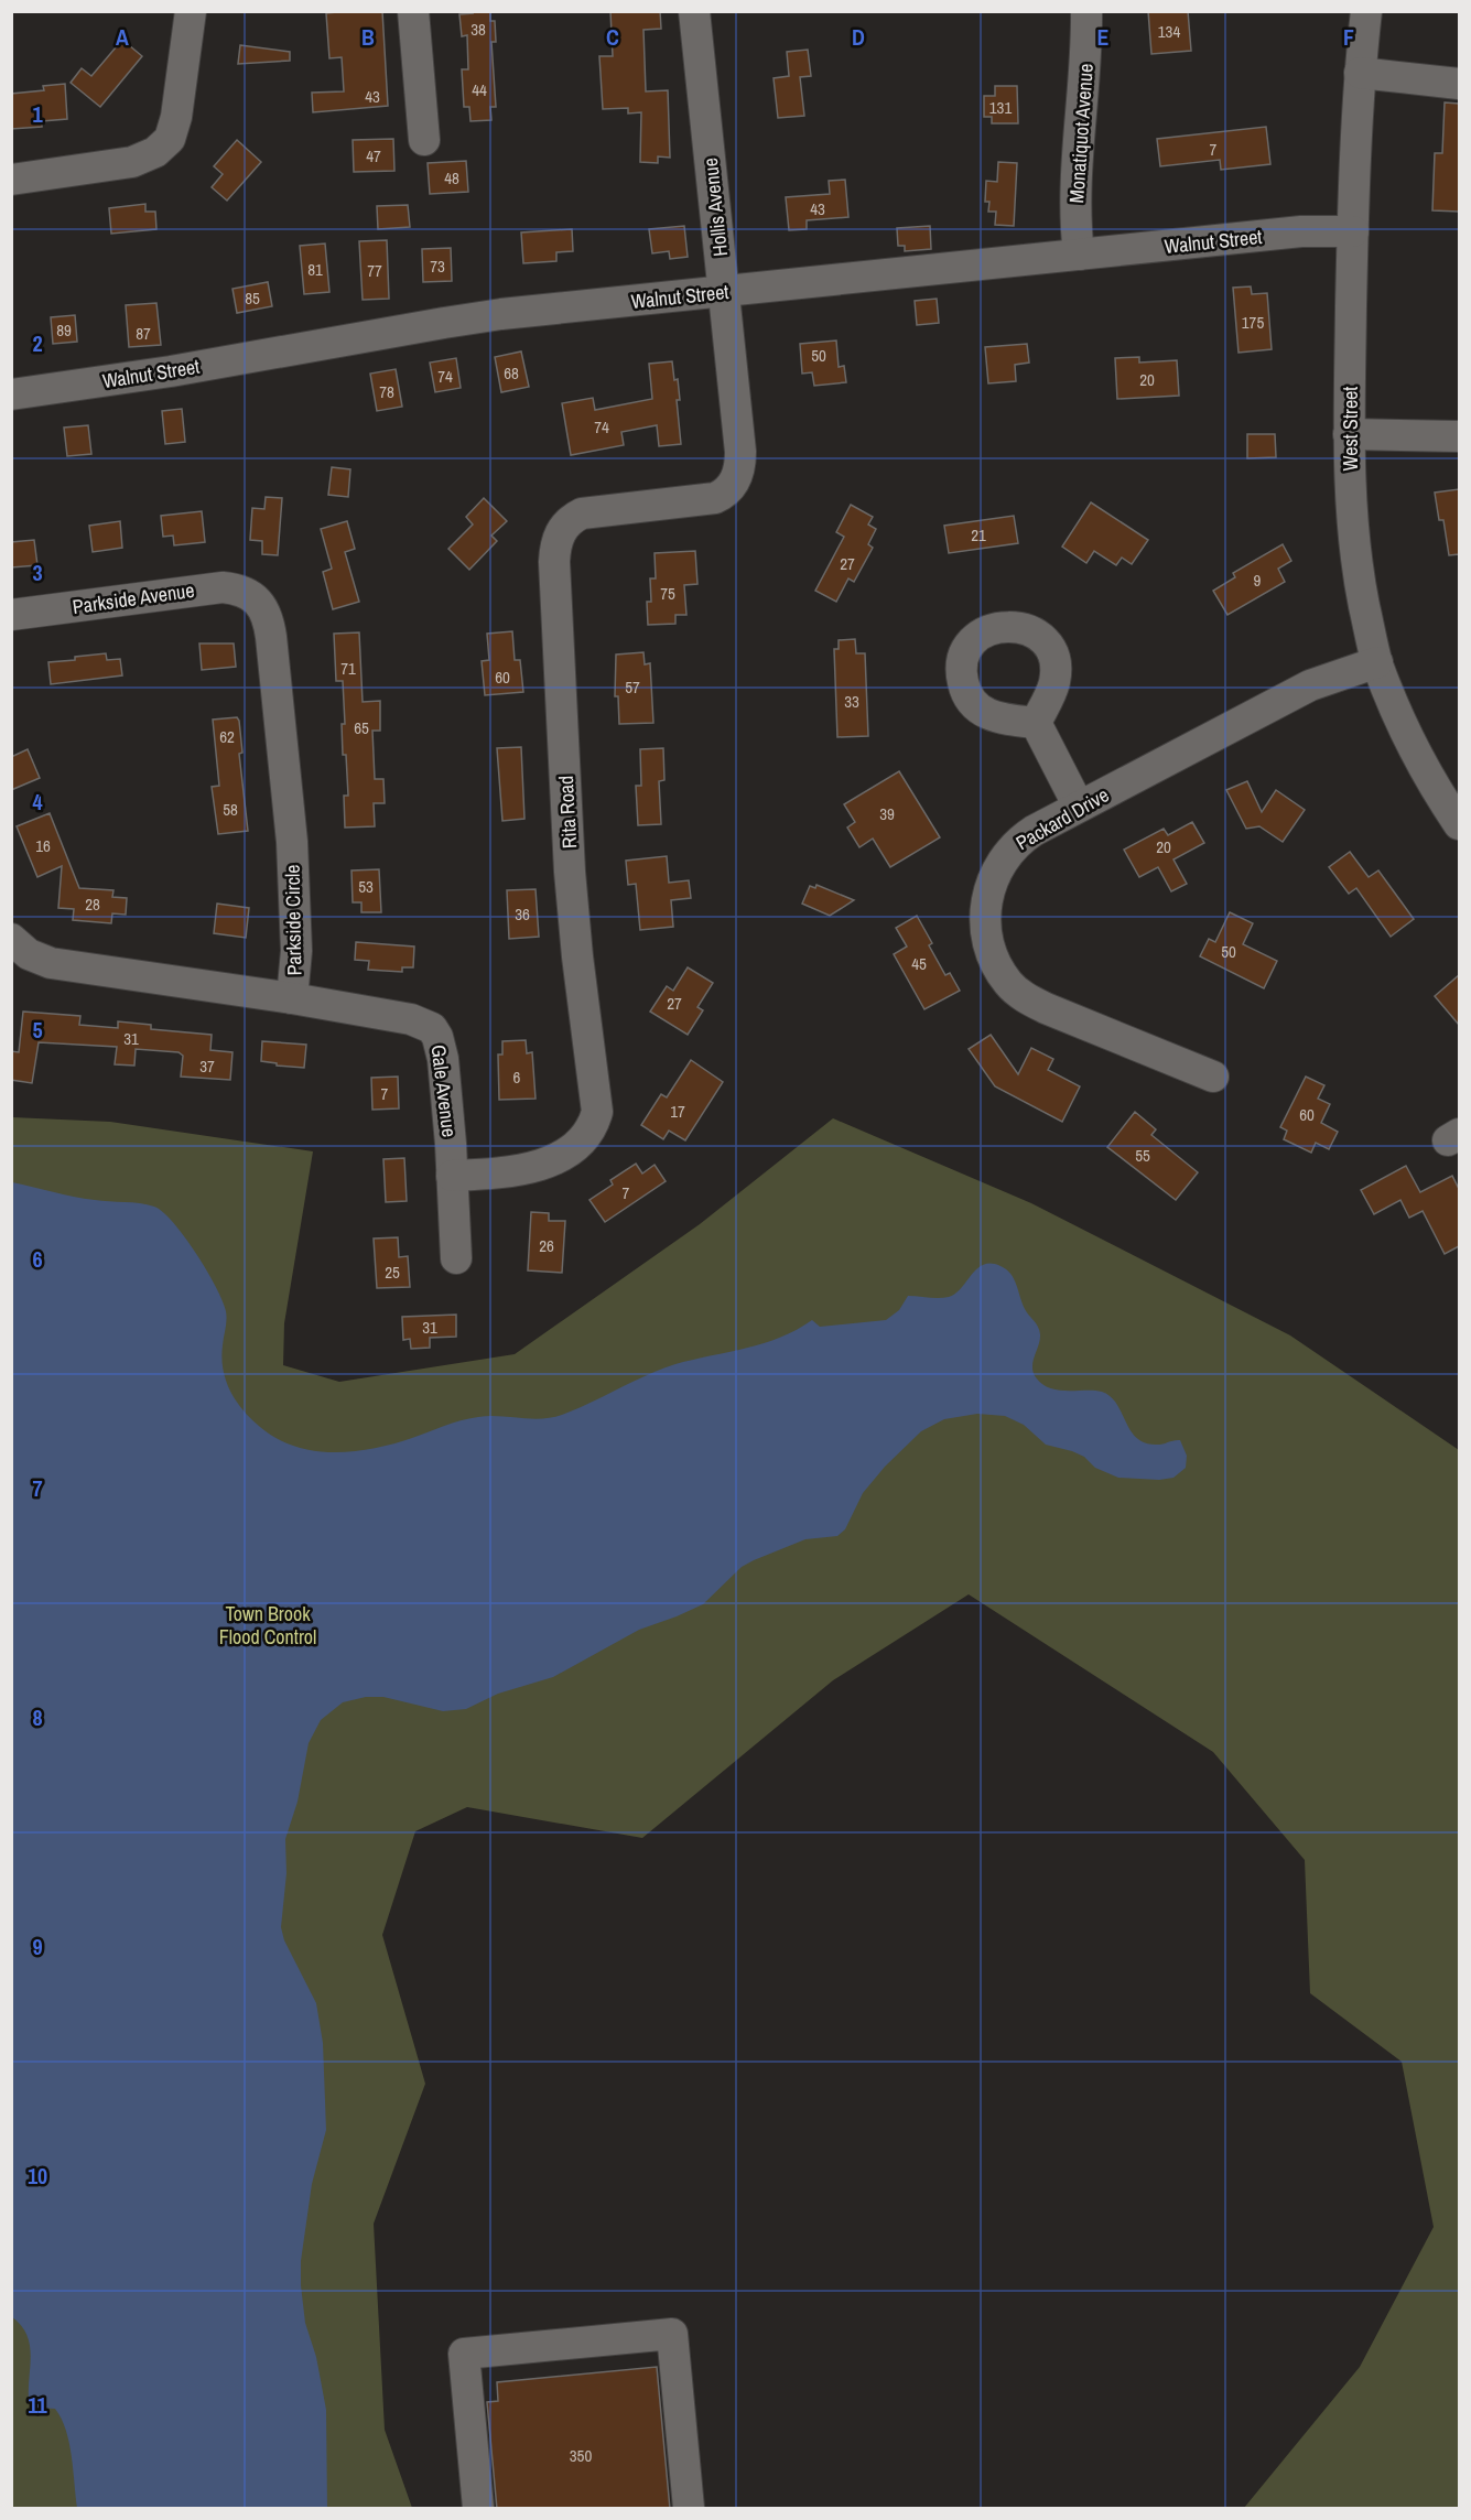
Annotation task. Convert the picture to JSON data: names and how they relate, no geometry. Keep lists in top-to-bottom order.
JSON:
{
  "streets": {
    "street": [
      "Monatiquot Avenue",
      "Hollis Avenue",
      "Walnut Street",
      "West Street",
      "Parkside Avenue",
      "Rita Road",
      "Packard Drive",
      "Parkside Circle",
      "Gale Avenue"
    ]
  },
  "crossings": [
    ["Monatiquot Avenue", "Walnut Street"],
    ["Hollis Avenue", "Walnut Street"],
    ["Hollis Avenue", "Rita Road"],
    ["Walnut Street", "West Street"],
    ["West Street", "Packard Drive"],
    ["Parkside Avenue", "Parkside Circle"],
    ["Rita Road", "Gale Avenue"],
    ["Parkside Circle", "Gale Avenue"]
  ],
  "parks": ["Town Brook Flood Control"],
  "house_numbers": [
    "38",
    "134",
    "44",
    "43",
    "131",
    "7",
    "47",
    "48",
    "43",
    "73",
    "81",
    "77",
    "85",
    "175",
    "89",
    "87",
    "50",
    "68",
    "74",
    "20",
    "78",
    "74",
    "21",
    "27",
    "9",
    "75",
    "71",
    "60",
    "57",
    "33",
    "65",
    "62",
    "58",
    "39",
    "16",
    "20",
    "53",
    "28",
    "36",
    "50",
    "45",
    "27",
    "31",
    "37",
    "6",
    "7",
    "17",
    "60",
    "55",
    "7",
    "26",
    "25",
    "31",
    "350"
  ],
  "grid": {
    "columns": [
      "A",
      "B",
      "C",
      "D",
      "E",
      "F"
    ],
    "rows": [
      "1",
      "2",
      "3",
      "4",
      "5",
      "6",
      "7",
      "8",
      "9",
      "10",
      "11"
    ]
  }
}
